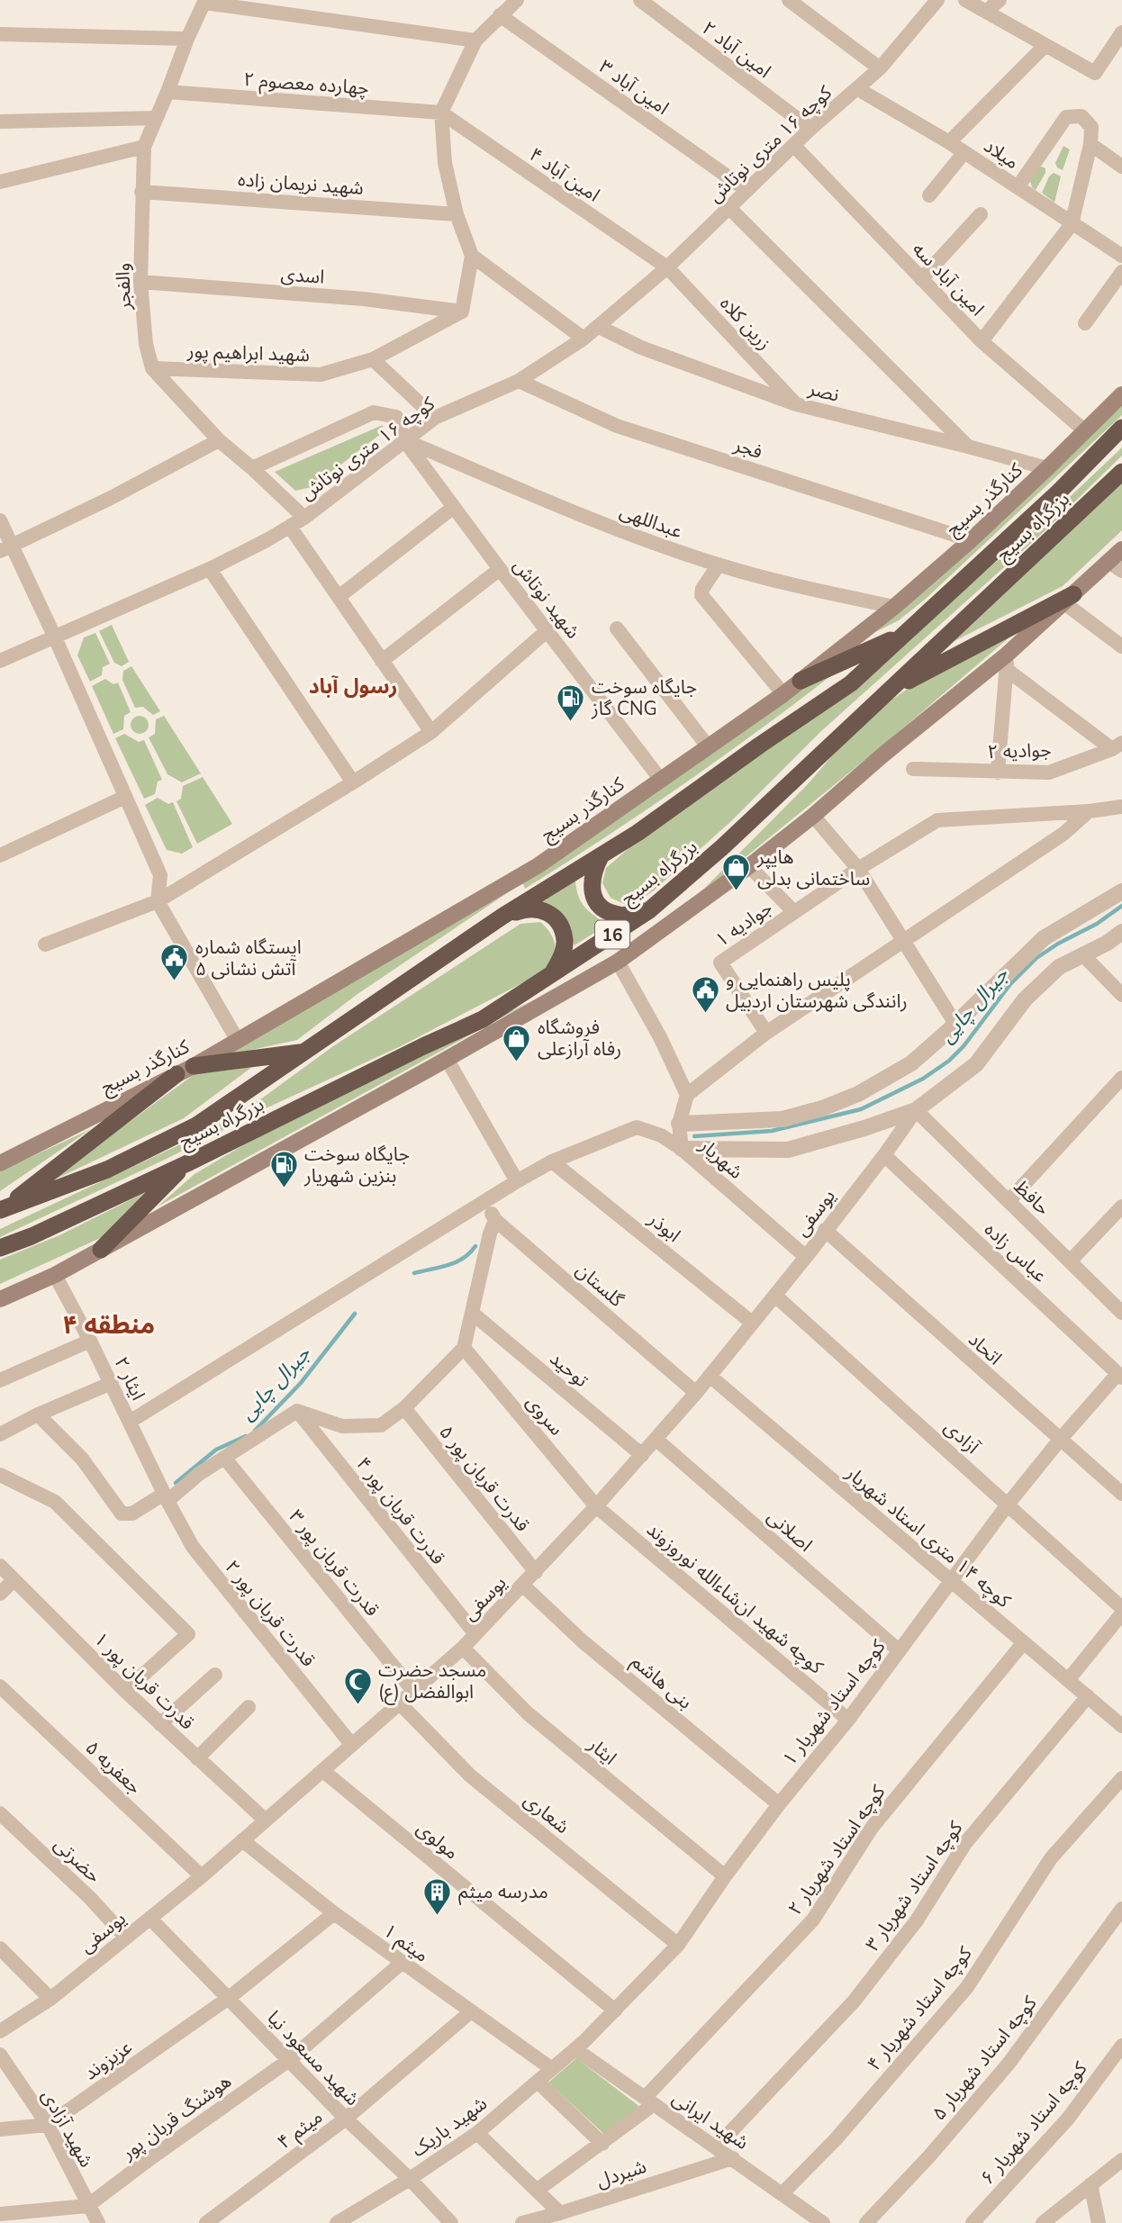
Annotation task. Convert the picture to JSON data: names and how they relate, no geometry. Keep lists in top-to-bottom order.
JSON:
{
  "streets": {
    "highway": ["بزرگراه بسیج", "16"],
    "main road": ["کنارگذر بسیج"],
    "street": [
      "۲ امین آباد",
      "چهارده معصوم ۲",
      "۳ امین آباد",
      "کوچه ۱۶ متری نوتاش",
      "میلاد",
      "۴ امین آباد",
      "شهید نریمان زاده",
      "اسدی",
      "امین آباد سه",
      "والفجر",
      "زرین کلاه",
      "شهید ابراهیم پور",
      "نصر",
      "فجر",
      "عبداللهی",
      "شهید نوتاش",
      "جوادیه ۲",
      "جوادیه ۱",
      "شهریار",
      "حافظ",
      "یوسفی",
      "ابوذر",
      "عباس زاده",
      "گلستان",
      "اتحاد",
      "توحید",
      "ایثار ۲",
      "سروی",
      "آزادی",
      "قدرت قربان پور ۵",
      "قدرت قربان پور ۴",
      "اصلانی",
      "کوچه ۱۴ متری استاد شهریار",
      "قدرت قربان پور ۳",
      "کوچه شهید ان‌شاءالله نوروزوند",
      "قدرت قربان پور ۲",
      "قدرت قربان پور ۱",
      "بنی هاشم",
      "کوچه استاد شهریار ۱",
      "ایثار",
      "جعفریه ۵",
      "شعاری",
      "مولوی",
      "کوچه استاد شهریار ۲",
      "حضرتی",
      "کوچه استاد شهریار ۳",
      "میثم ۱",
      "کوچه استاد شهریار ۴",
      "شهید مسعود نیا",
      "کوچه استاد شهریار ۵",
      "عزیزوند",
      "هوشنگ قربان پور",
      "شهید ایرانی",
      "کوچه استاد شهریار ۶",
      "شهید باریک",
      "شهید آزادی",
      "میثم ۴",
      "شیردل"
    ]
  },
  "crossings": [
    ["۲ امین آباد", "کوچه ۱۶ متری نوتاش"],
    ["چهارده معصوم ۲", "۴ امین آباد"],
    ["چهارده معصوم ۲", "والفجر"],
    ["۳ امین آباد", "کوچه ۱۶ متری نوتاش"],
    ["کوچه ۱۶ متری نوتاش", "میلاد"],
    ["کوچه ۱۶ متری نوتاش", "۴ امین آباد"],
    ["کوچه ۱۶ متری نوتاش", "امین آباد سه"],
    ["کوچه ۱۶ متری نوتاش", "زرین کلاه"],
    ["کوچه ۱۶ متری نوتاش", "نصر"],
    ["کوچه ۱۶ متری نوتاش", "فجر"],
    ["کوچه ۱۶ متری نوتاش", "عبداللهی"],
    ["کوچه ۱۶ متری نوتاش", "شهید نوتاش"],
    ["۴ امین آباد", "زرین کلاه"],
    ["شهید نریمان زاده", "والفجر"],
    ["اسدی", "والفجر"],
    ["اسدی", "شهید ابراهیم پور"],
    ["امین آباد سه", "کنارگذر بسیج"],
    ["والفجر", "شهید ابراهیم پور"],
    ["زرین کلاه", "نصر"],
    ["نصر", "کنارگذر بسیج"],
    ["فجر", "کنارگذر بسیج"],
    ["کنارگذر بسیج", "عبداللهی"],
    ["کنارگذر بسیج", "شهید نوتاش"],
    ["عبداللهی", "شهید نوتاش"],
    ["شهریار", "یوسفی"],
    ["حافظ", "یوسفی"],
    ["یوسفی", "ابوذر"],
    ["یوسفی", "عباس زاده"],
    ["یوسفی", "گلستان"],
    ["یوسفی", "اتحاد"],
    ["یوسفی", "توحید"],
    ["یوسفی", "سروی"],
    ["یوسفی", "آزادی"],
    ["یوسفی", "قدرت قربان پور ۵"],
    ["یوسفی", "قدرت قربان پور ۴"],
    ["یوسفی", "اصلانی"],
    ["یوسفی", "کوچه ۱۴ متری استاد شهریار"],
    ["یوسفی", "قدرت قربان پور ۳"],
    ["یوسفی", "کوچه شهید ان‌شاءالله نوروزوند"],
    ["یوسفی", "قدرت قربان پور ۲"],
    ["یوسفی", "قدرت قربان پور ۱"],
    ["یوسفی", "بنی هاشم"],
    ["یوسفی", "ایثار"],
    ["یوسفی", "جعفریه ۵"],
    ["یوسفی", "شعاری"],
    ["یوسفی", "مولوی"],
    ["یوسفی", "حضرتی"],
    ["یوسفی", "میثم ۱"],
    ["یوسفی", "شهید مسعود نیا"],
    ["عباس زاده", "کوچه استاد شهریار ۱"],
    ["اتحاد", "کوچه استاد شهریار ۱"],
    ["ایثار ۲", "قدرت قربان پور ۲"],
    ["سروی", "کوچه شهید ان‌شاءالله نوروزوند"],
    ["آزادی", "کوچه استاد شهریار ۱"],
    ["اصلانی", "کوچه استاد شهریار ۱"],
    ["کوچه ۱۴ متری استاد شهریار", "کوچه استاد شهریار ۱"],
    ["کوچه ۱۴ متری استاد شهریار", "کوچه استاد شهریار ۲"],
    ["کوچه ۱۴ متری استاد شهریار", "کوچه استاد شهریار ۳"],
    ["کوچه شهید ان‌شاءالله نوروزوند", "کوچه استاد شهریار ۱"],
    ["بنی هاشم", "کوچه استاد شهریار ۱"],
    ["کوچه استاد شهریار ۱", "ایثار"],
    ["کوچه استاد شهریار ۱", "شعاری"],
    ["کوچه استاد شهریار ۱", "مولوی"],
    ["کوچه استاد شهریار ۱", "شهید ایرانی"],
    ["کوچه استاد شهریار ۱", "شهید باریک"],
    ["کوچه استاد شهریار ۲", "شهید ایرانی"],
    ["کوچه استاد شهریار ۳", "شهید ایرانی"],
    ["میثم ۱", "عزیزوند"],
    ["میثم ۱", "هوشنگ قربان پور"],
    ["میثم ۱", "شهید باریک"],
    ["میثم ۱", "میثم ۴"],
    ["کوچه استاد شهریار ۴", "شهید ایرانی"],
    ["شهید مسعود نیا", "عزیزوند"],
    ["شهید مسعود نیا", "هوشنگ قربان پور"],
    ["شهید مسعود نیا", "شهید باریک"],
    ["شهید مسعود نیا", "میثم ۴"],
    ["عزیزوند", "شهید آزادی"],
    ["هوشنگ قربان پور", "شهید آزادی"],
    ["شهید ایرانی", "شهید باریک"],
    ["شهید ایرانی", "شیردل"]
  ],
  "districts": ["رسول آباد", "منطقه ۴"],
  "water": ["جیرال چایی"],
  "places": {
    "fuel station": ["جایگاه سوخت گاز CNG", "جایگاه سوخت بنزین شهریار"],
    "shop": ["هایپر ساختمانی بدلی", "فروشگاه رفاه آرازعلی"],
    "public building": ["ایستگاه شماره ۵ آتش نشانی", "پلیس راهنمایی و رانندگی شهرستان اردبیل"],
    "mosque": ["مسجد حضرت ابوالفضل (ع)"],
    "building": ["مدرسه میثم"]
  }
}
